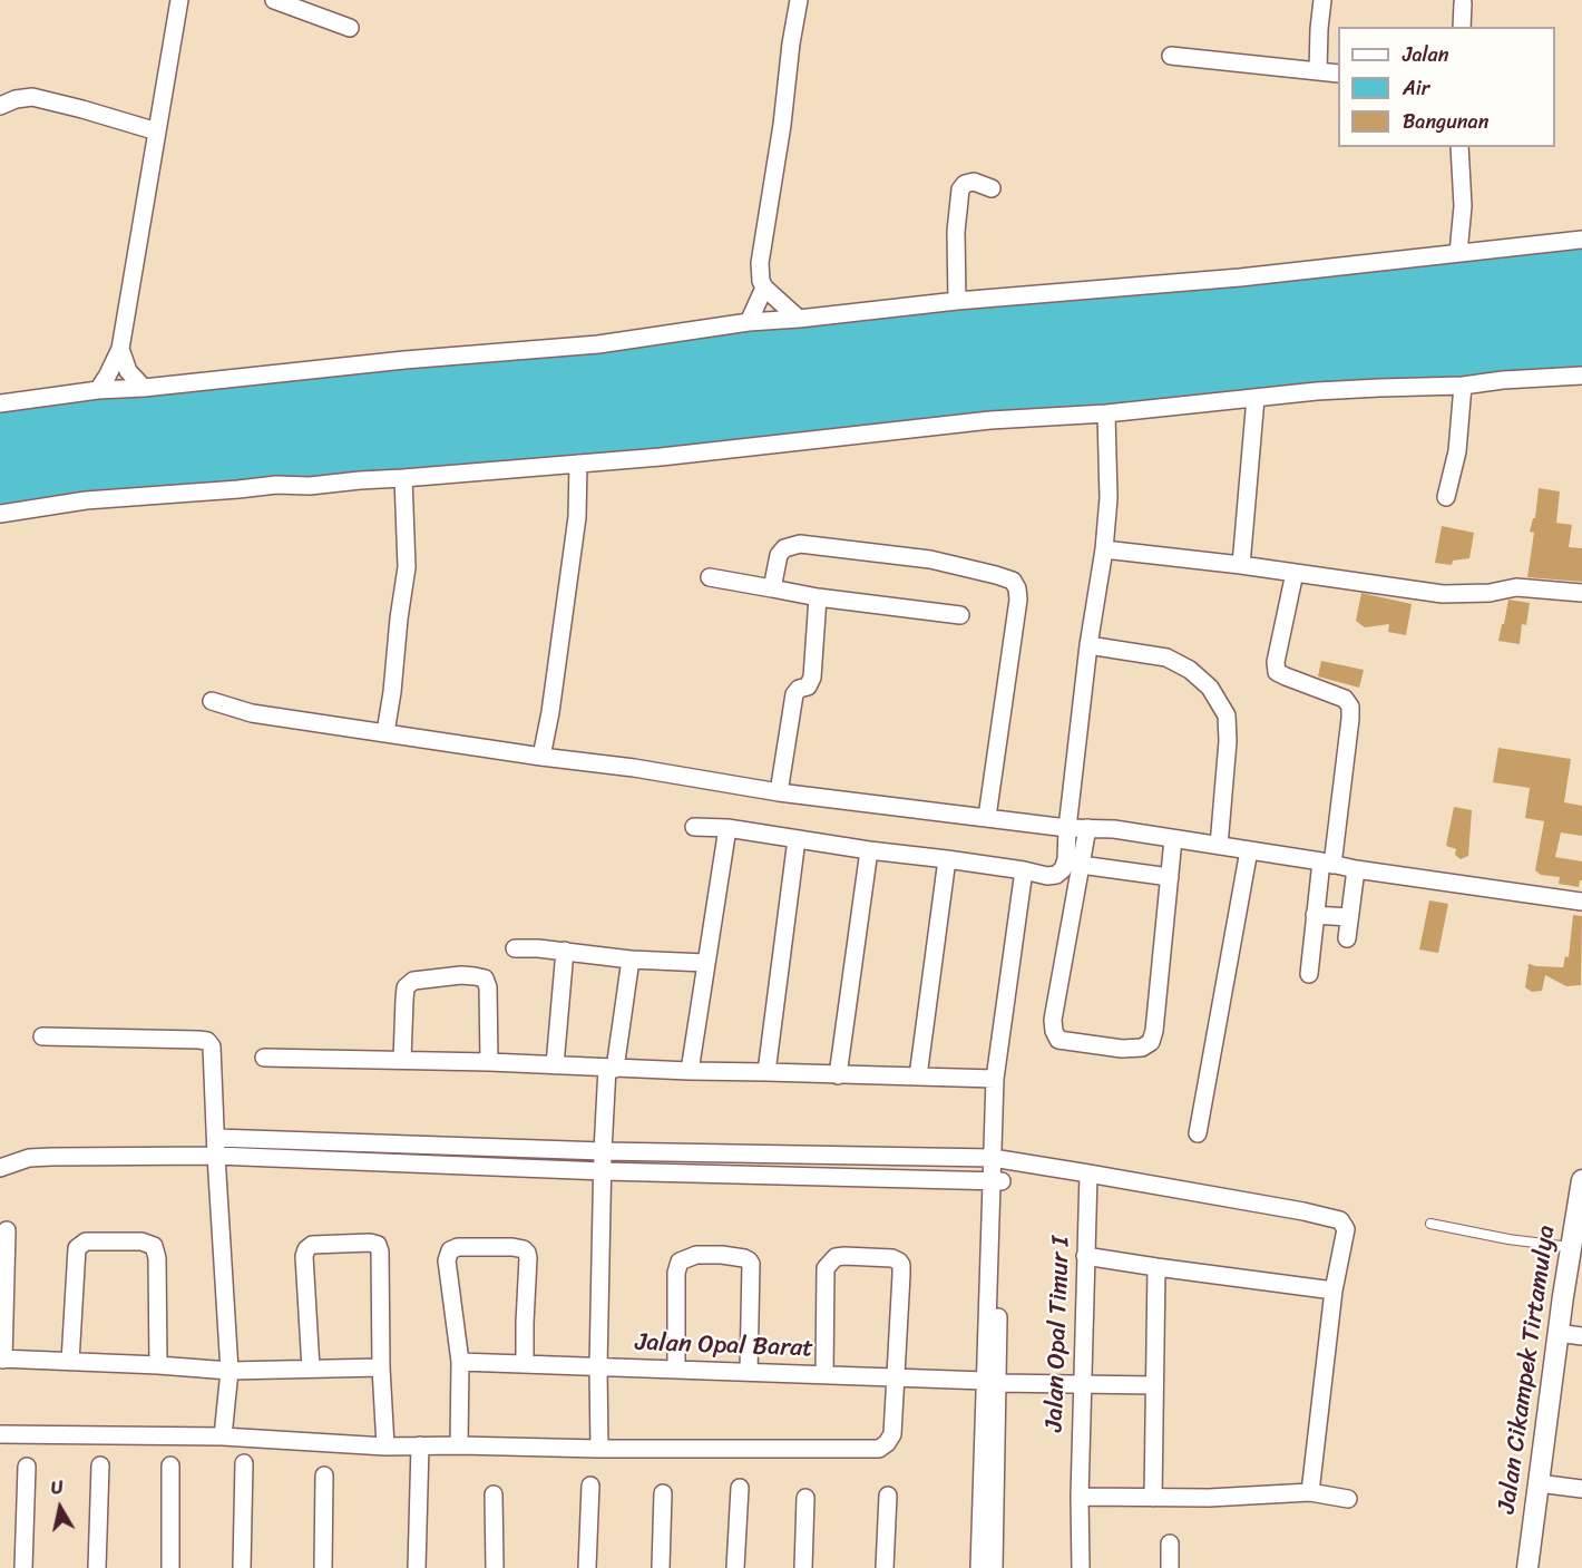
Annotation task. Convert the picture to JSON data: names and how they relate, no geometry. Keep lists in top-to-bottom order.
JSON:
{
  "streets": {
    "street": ["Jalan Opal Timur I", "Jalan Opal Barat", "Jalan Cikampek Tirtamulya"]
  },
  "crossings": [
    ["Jalan Opal Timur I", "Jalan Opal Barat"]
  ],
  "legend": ["Jalan", "Air", "Bangunan"],
  "north": "top"
}
